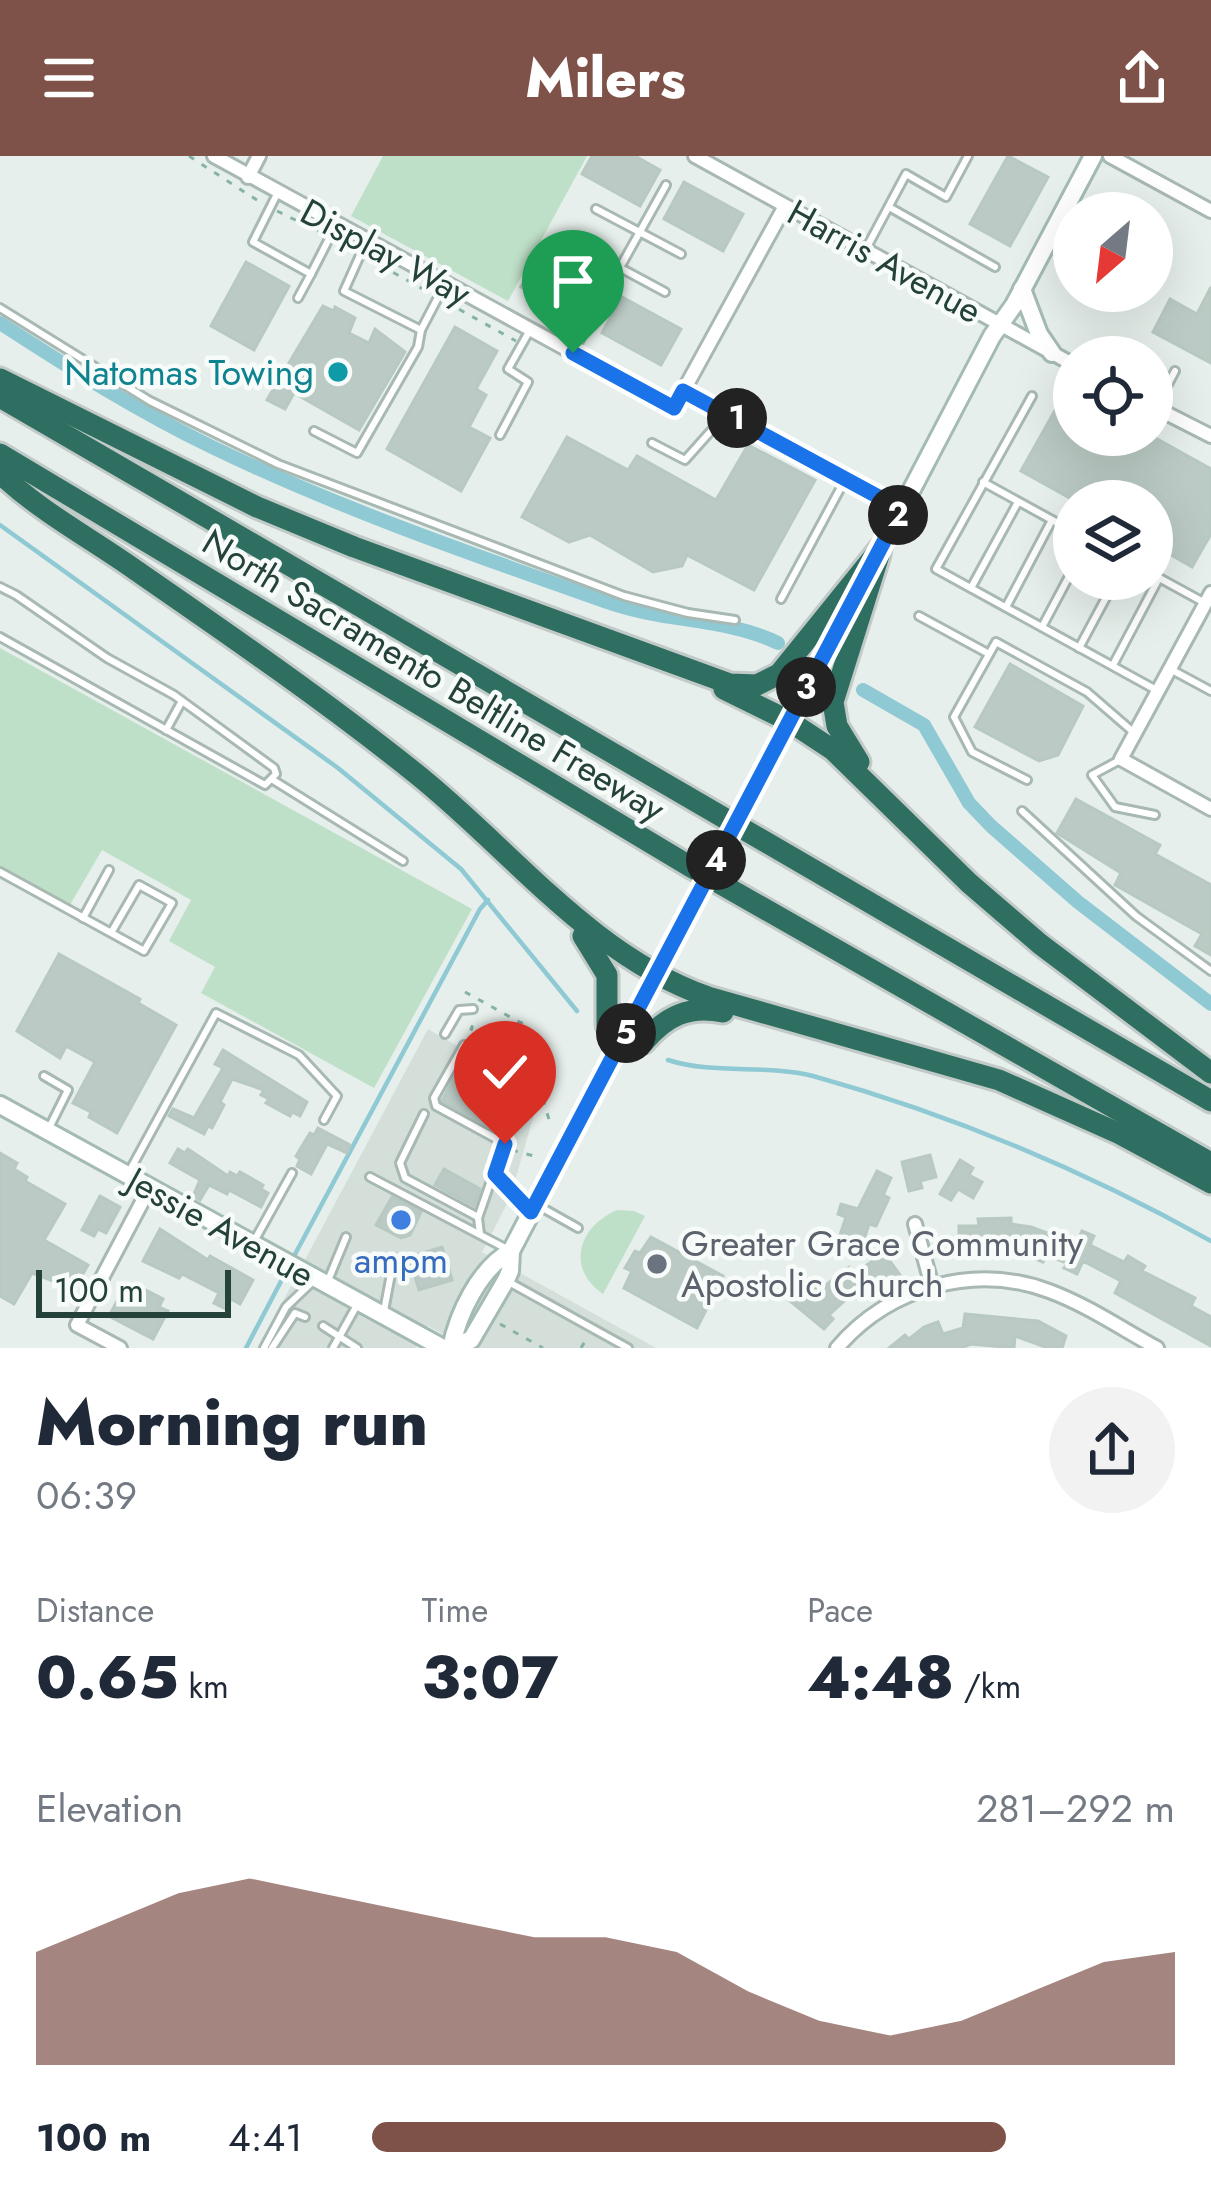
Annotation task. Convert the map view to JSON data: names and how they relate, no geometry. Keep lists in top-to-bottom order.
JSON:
{
  "streets": {
    "highway": ["North Sacramento Beltline Freeway"],
    "main road": ["Jessie Avenue"],
    "street": ["Display Way", "Harris Avenue"]
  },
  "places": ["Natomas Towing", "ampm", "Greater Grace Community Apostolic Church"],
  "scale_bar": "100 m",
  "north": "bottom left",
  "page": {
    "header": "Milers",
    "pins": [
      "1",
      "2",
      "3",
      "4",
      "5"
    ],
    "scale": "100 m",
    "heading": ["Morning run", "06:39"],
    "stats": [
      ["Distance", "0.65 km"],
      ["Time", "3:07"],
      ["Pace", "4:48 /km"]
    ],
    "chart": ["Elevation", "281–292 m"],
    "list": [
      {
        "name": "100 m",
        "note": "4:41"
      }
    ]
  }
}
